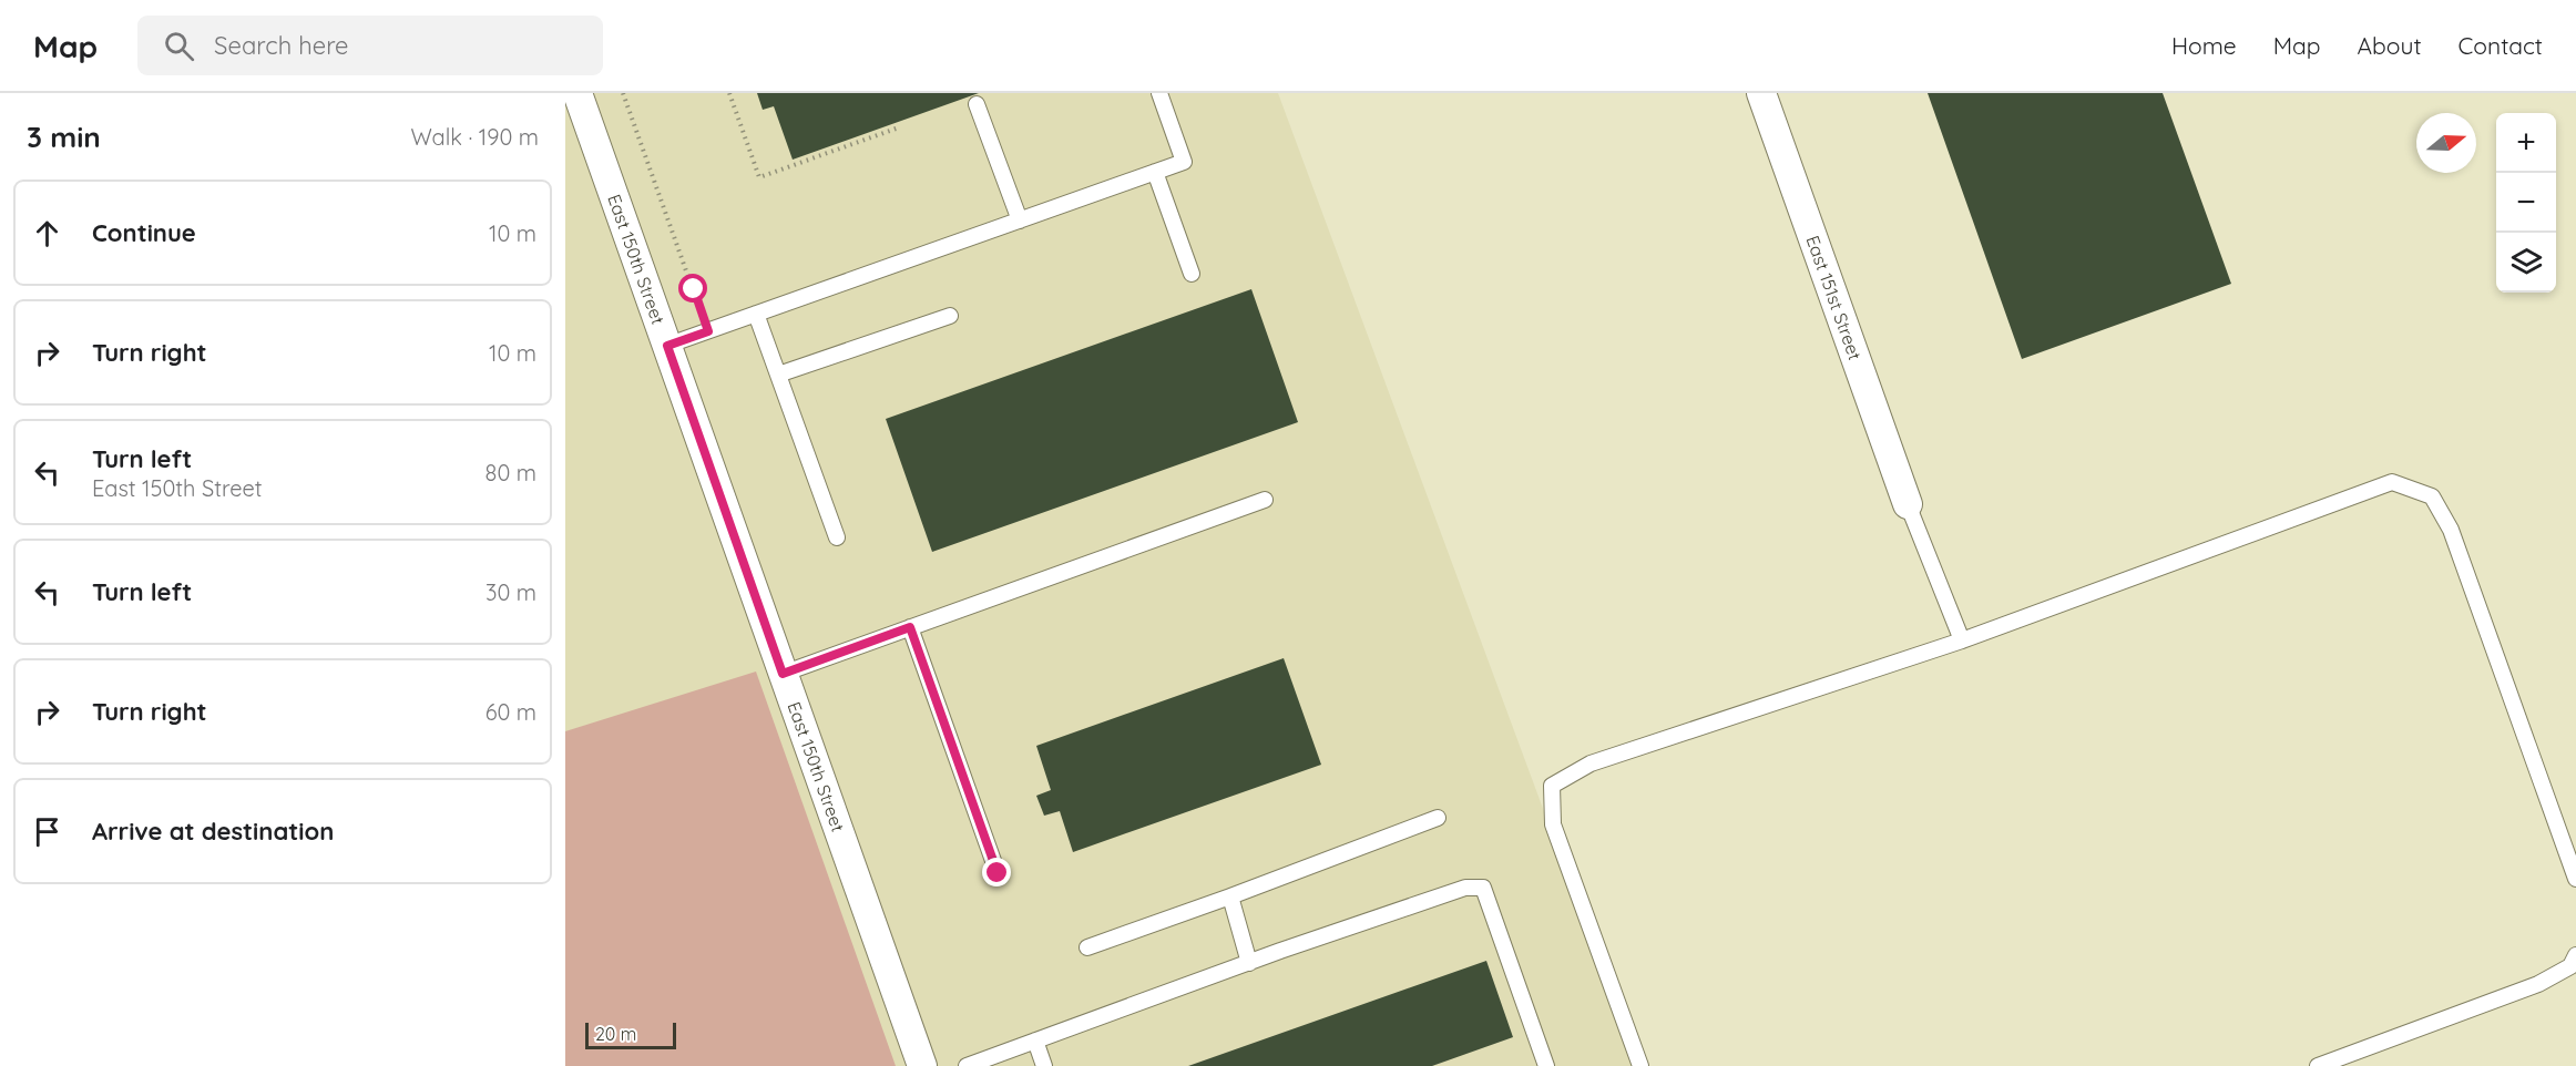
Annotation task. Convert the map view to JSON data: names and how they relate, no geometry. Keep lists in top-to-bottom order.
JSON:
{
  "streets": {
    "street": ["East 150th Street", "East 151st Street"]
  },
  "scale_bar": "20 m",
  "north": "right",
  "page": {
    "header": "Map",
    "search": "Search here",
    "nav": [
      "Home",
      "Map",
      "About",
      "Contact"
    ],
    "heading": ["3 min", "Walk · 190 m"],
    "map_buttons": ["+", "−"],
    "list": [
      ["Continue", "10 m"],
      ["Turn right", "10 m"],
      ["Turn left", "East 150th Street", "80 m"],
      ["Turn left", "30 m"],
      ["Turn right", "60 m"],
      "Arrive at destination"
    ],
    "scale": "20 m"
  }
}
